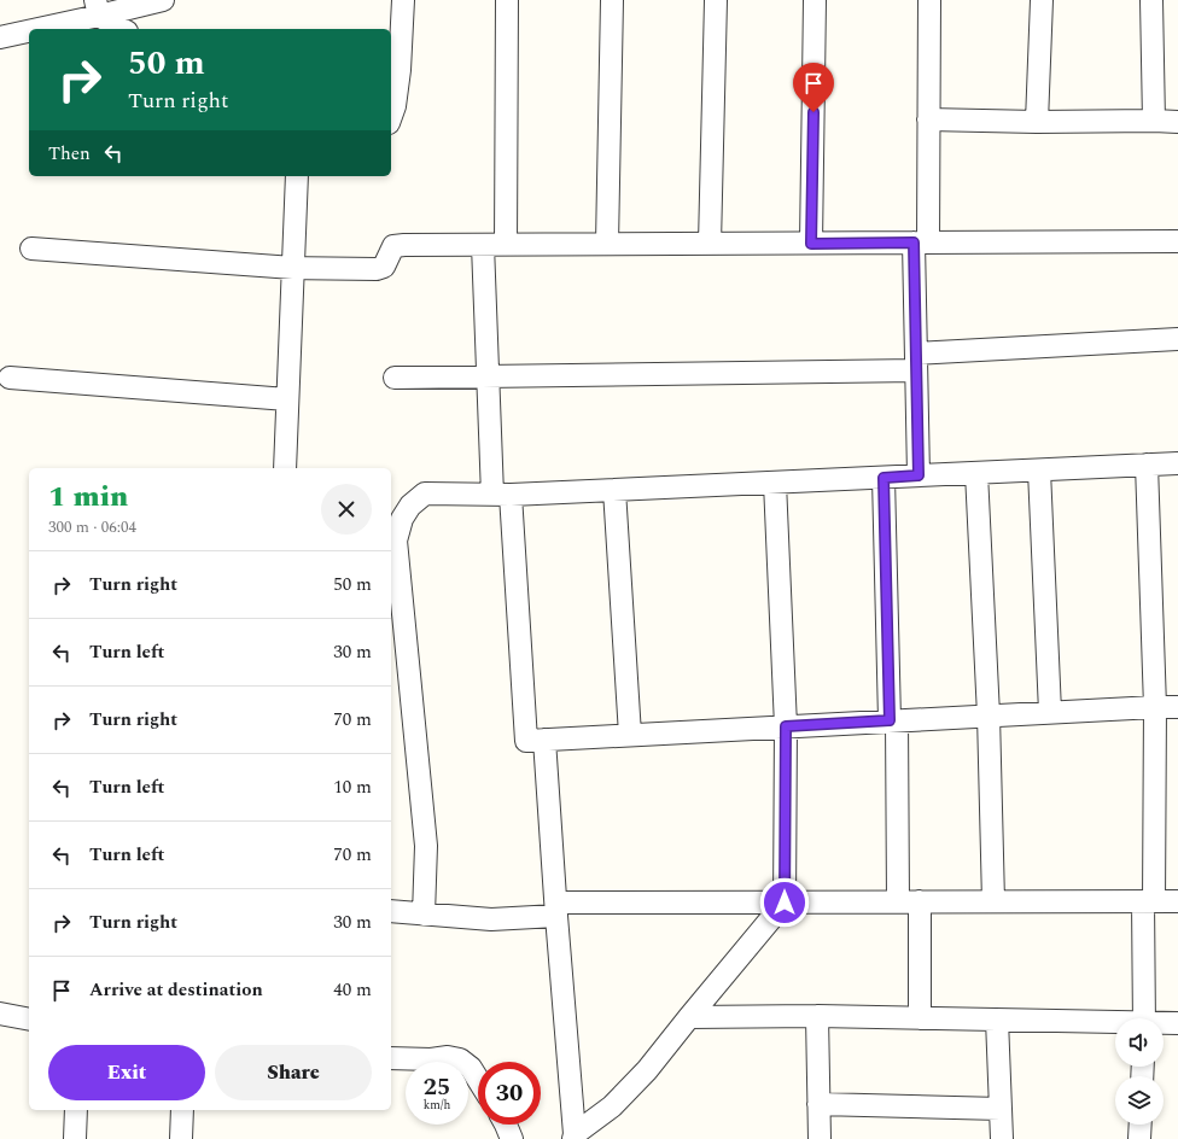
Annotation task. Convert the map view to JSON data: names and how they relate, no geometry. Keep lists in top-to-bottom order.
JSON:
{
  "page": {
    "turn": ["50 m", "Turn right"],
    "then": "Then",
    "heading": ["1 min", "300 m · 06:04"],
    "list": [
      {
        "name": "Turn right",
        "value": "50 m"
      },
      {
        "name": "Turn left",
        "value": "30 m"
      },
      {
        "name": "Turn right",
        "value": "70 m"
      },
      {
        "name": "Turn left",
        "value": "10 m"
      },
      {
        "name": "Turn left",
        "value": "70 m"
      },
      {
        "name": "Turn right",
        "value": "30 m"
      },
      {
        "name": "Arrive at destination",
        "value": "40 m"
      }
    ],
    "buttons": ["Exit", "Share"],
    "speed": "25 km/h",
    "limit": "30"
  }
}
